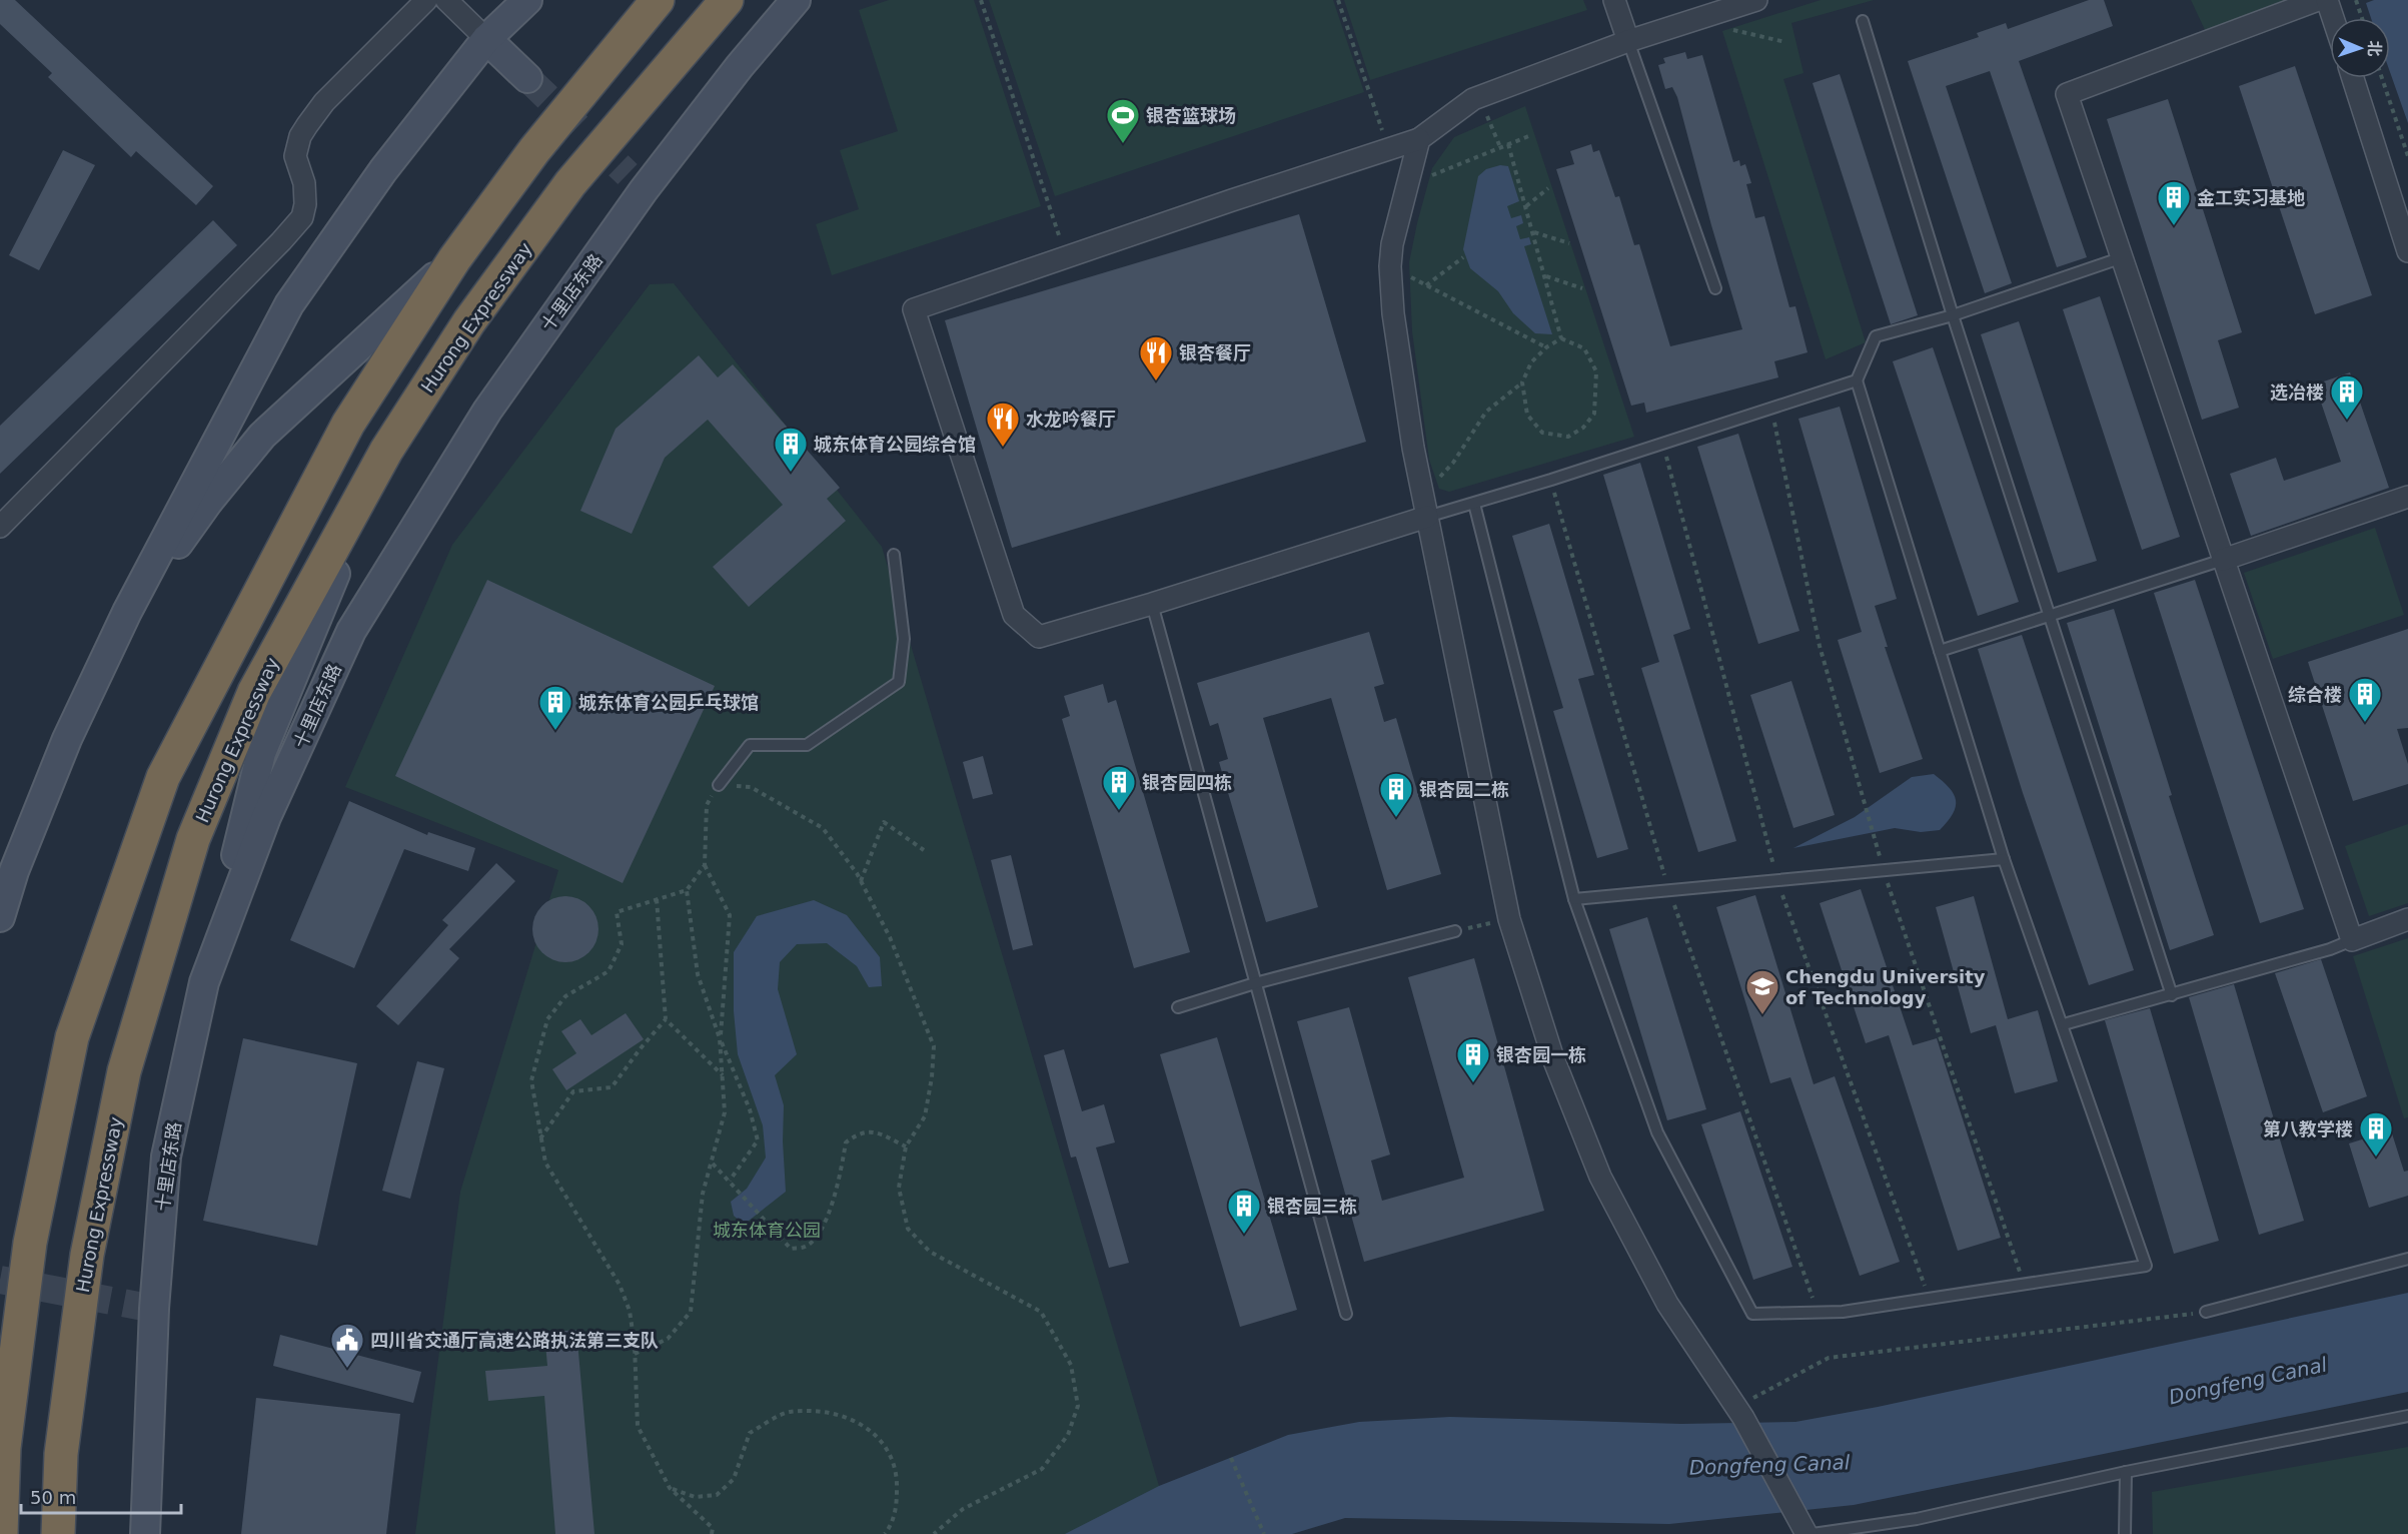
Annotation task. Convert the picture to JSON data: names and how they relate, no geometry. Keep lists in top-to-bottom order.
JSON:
{
  "streets": {
    "highway": ["Hurong Expressway"],
    "street": ["十里店东路"]
  },
  "water": ["Dongfeng Canal"],
  "parks": ["城东体育公园"],
  "places": {
    "sports": ["银杏篮球场"],
    "building": [
      "金工实习基地",
      "选冶楼",
      "城东体育公园综合馆",
      "综合楼",
      "城东体育公园乒乓球馆",
      "银杏园四栋",
      "银杏园二栋",
      "银杏园一栋",
      "第八教学楼",
      "银杏园三栋"
    ],
    "restaurant": ["银杏餐厅", "水龙吟餐厅"],
    "school or university": ["Chengdu University of Technology"],
    "public building": ["四川省交通厅高速公路执法第三支队"]
  },
  "scale_bar": "50 m",
  "north": "right"
}
